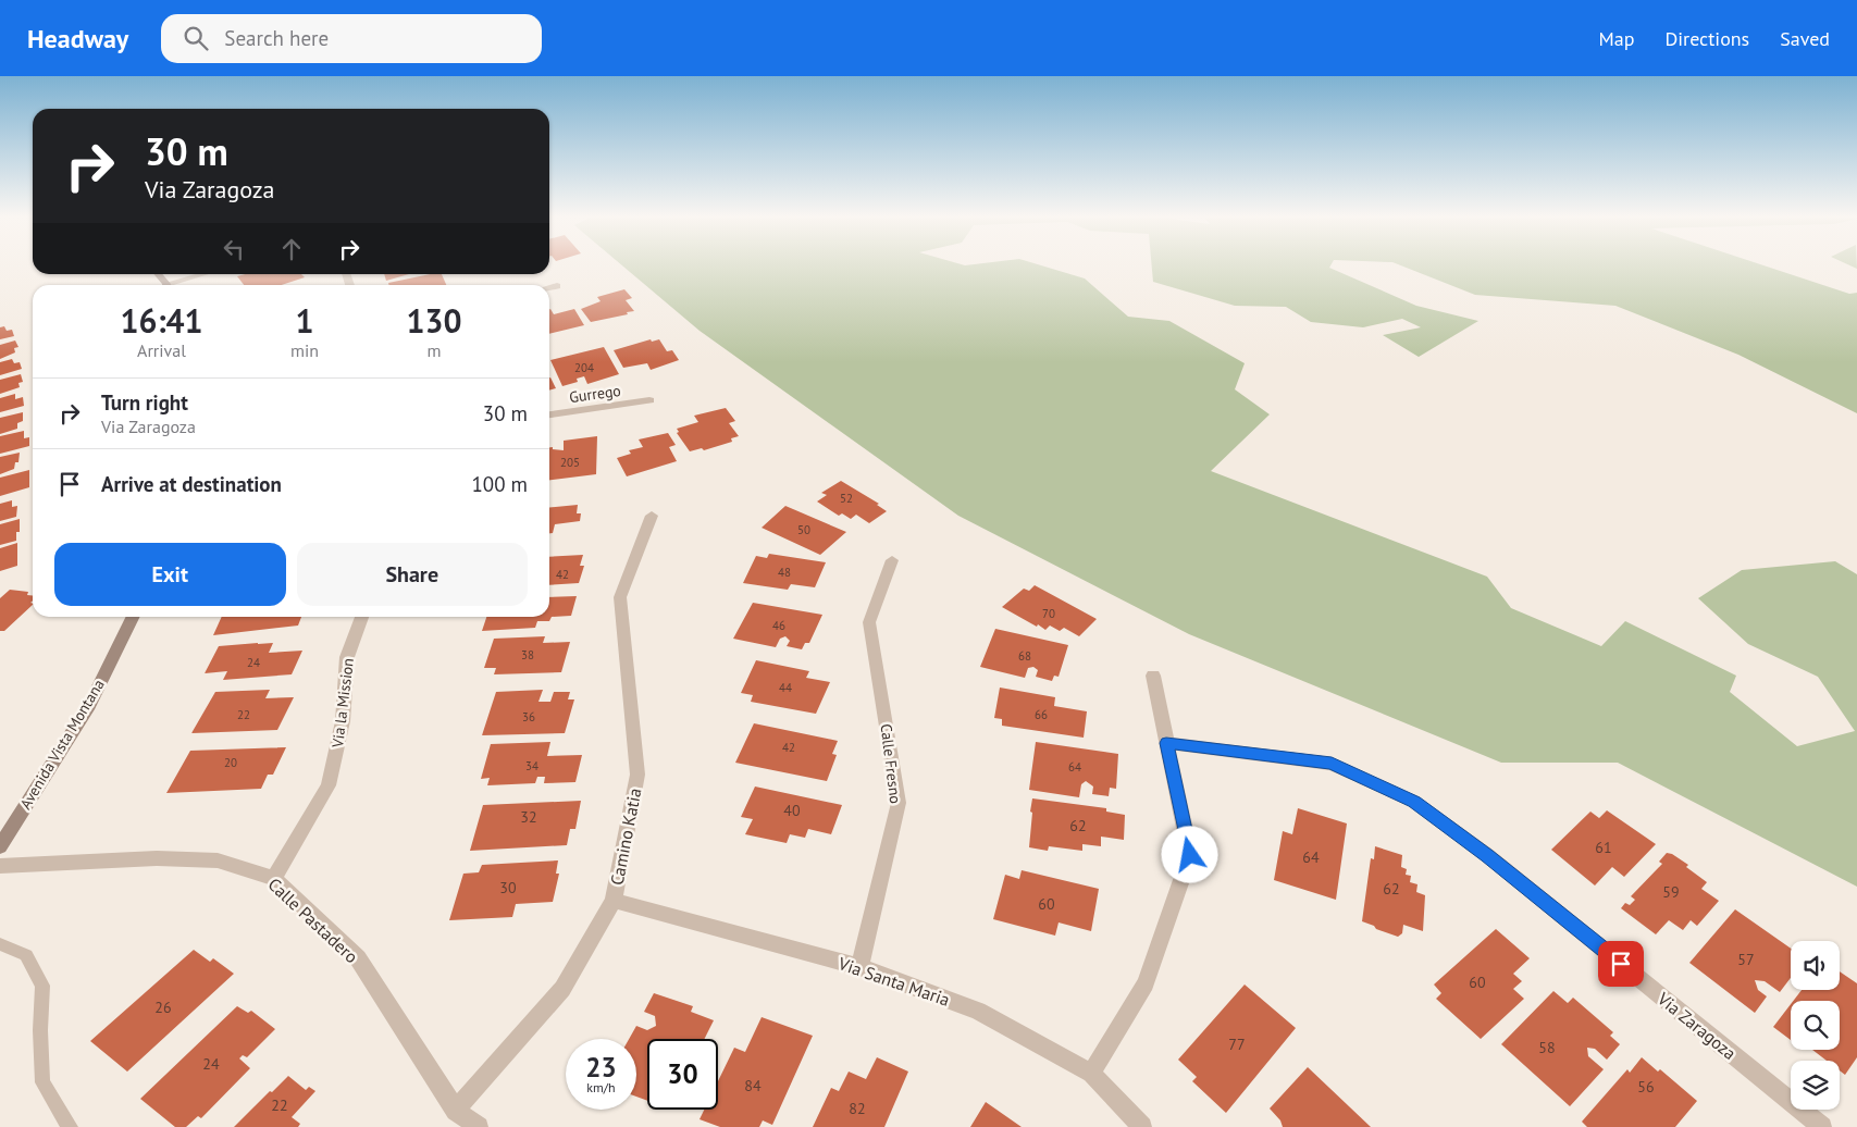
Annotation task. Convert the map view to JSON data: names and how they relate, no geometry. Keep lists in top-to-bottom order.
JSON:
{
  "streets": {
    "street": [
      "Gurrego",
      "Via la Mission",
      "Avenida Vista Montana",
      "Calle Fresno",
      "Camino Katia",
      "Calle Pastadero",
      "Via Santa Maria",
      "Via Zaragoza"
    ]
  },
  "crossings": [
    ["Via la Mission", "Calle Pastadero"],
    ["Calle Fresno", "Via Santa Maria"],
    ["Camino Katia", "Calle Pastadero"],
    ["Camino Katia", "Via Santa Maria"]
  ],
  "house_numbers": [
    "204",
    "205",
    "52",
    "50",
    "48",
    "42",
    "70",
    "46",
    "38",
    "68",
    "24",
    "44",
    "22",
    "66",
    "36",
    "42",
    "20",
    "34",
    "64",
    "40",
    "32",
    "62",
    "61",
    "64",
    "30",
    "62",
    "59",
    "60",
    "57",
    "60",
    "26",
    "77",
    "58",
    "24",
    "84",
    "56",
    "22",
    "82"
  ],
  "page": {
    "header": "Headway",
    "search": "Search here",
    "nav": ["Map", "Directions", "Saved"],
    "turn": ["30 m", "Via Zaragoza"],
    "eta": [
      "16:41",
      "Arrival",
      "1",
      "min",
      "130",
      "m"
    ],
    "list": [
      {
        "name": "Turn right",
        "note": "Via Zaragoza",
        "value": "30 m"
      },
      {
        "name": "Arrive at destination",
        "value": "100 m"
      }
    ],
    "buttons": ["Exit", "Share"],
    "speed": "23 km/h",
    "limit": "30"
  }
}
